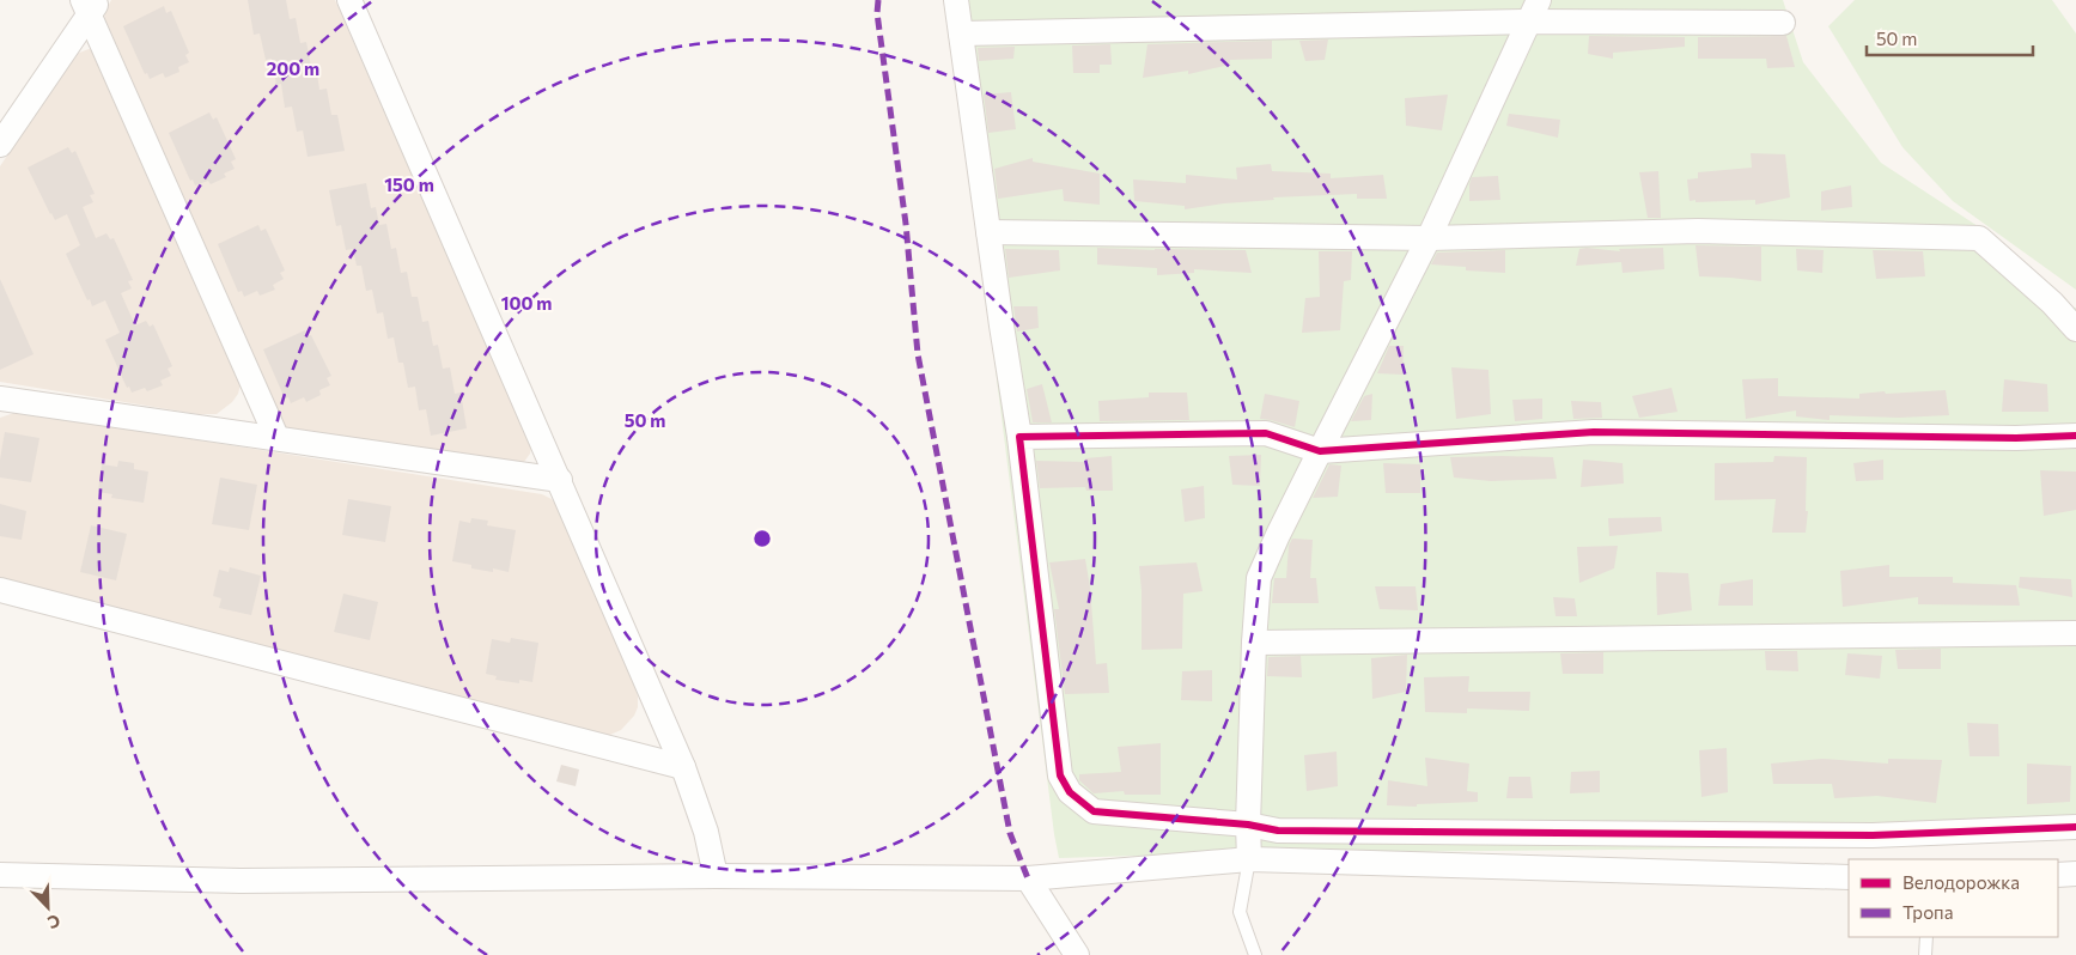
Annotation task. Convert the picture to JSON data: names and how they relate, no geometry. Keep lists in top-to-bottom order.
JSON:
{
  "legend": ["Велодорожка", "Тропа"],
  "scale_bar": "50 m",
  "north": "bottom right",
  "rings": [
    "200 m",
    "150 m",
    "100 m",
    "50 m"
  ]
}
